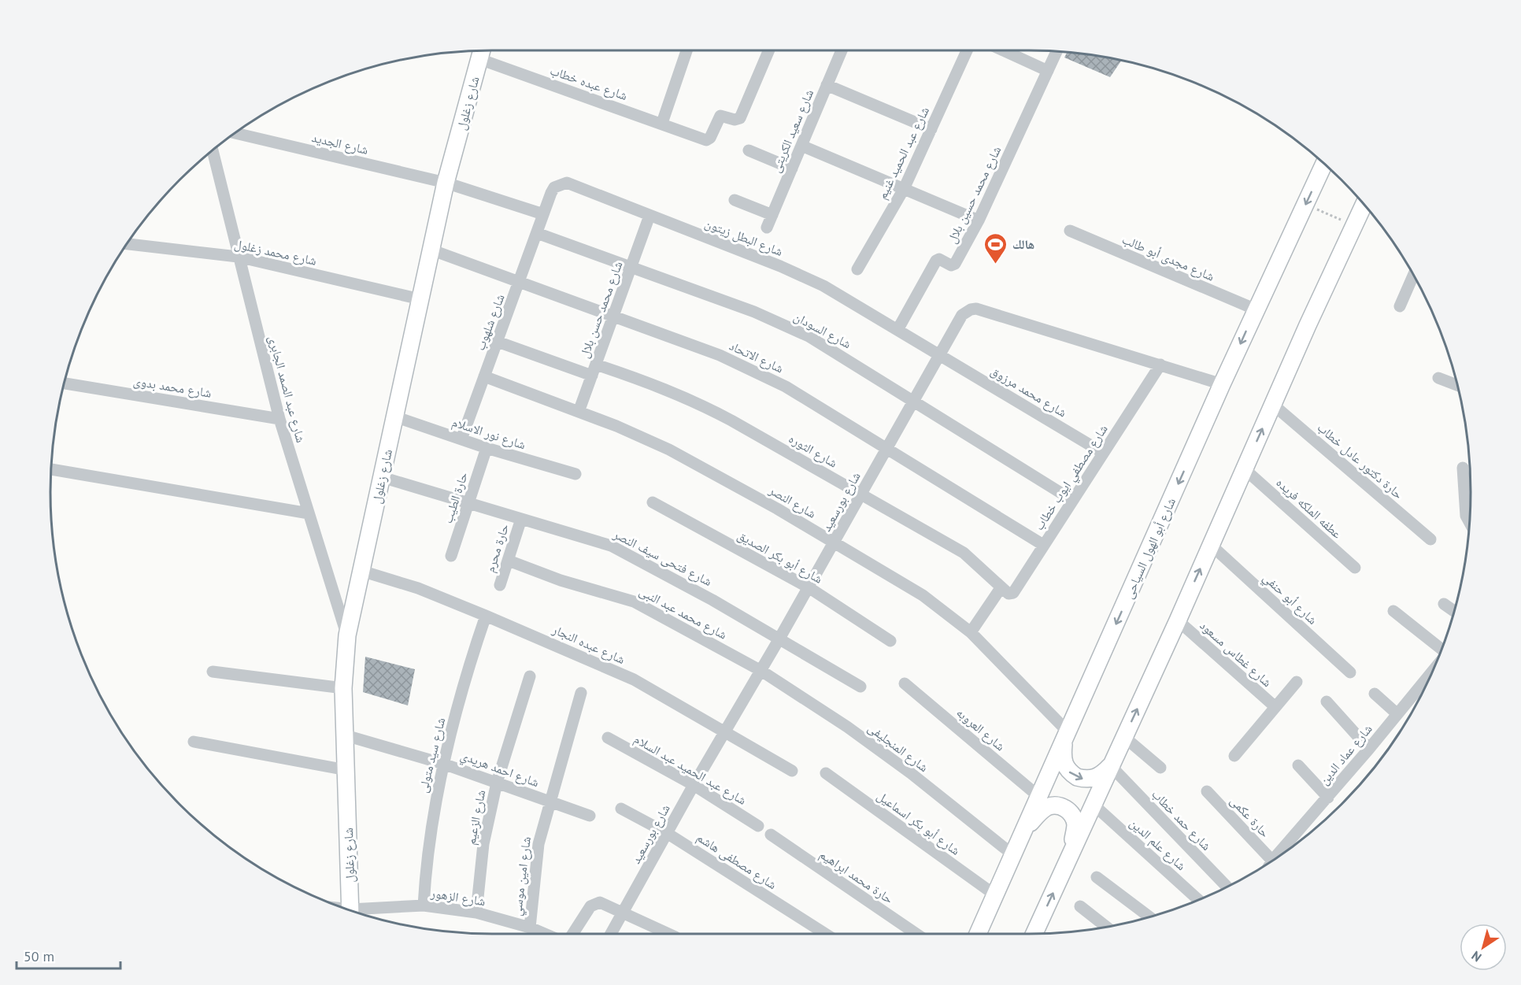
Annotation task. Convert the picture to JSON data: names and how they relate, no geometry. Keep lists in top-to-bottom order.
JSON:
{
  "streets": {
    "main road": ["شارع زغلول", "شارع أبو الهول السياحى"],
    "street": [
      "شارع عبده خطاب",
      "شارع سعيد الكريتى",
      "شارع الجديد",
      "شارع عبد الحميد غنيم",
      "شارع محمد حسين بلال",
      "شارع البطل زيتون",
      "شارع محمد زغلول",
      "شارع مجدى أبو طالب",
      "شارع محمد حسن بلال",
      "شارع شلهوب",
      "شارع السودان",
      "شارع الاتحاد",
      "شارع محمد بدوى",
      "شارع عبد الصمد الجابرى",
      "شارع محمد مرزوق",
      "شارع نور الاسلام",
      "شارع الثوره",
      "حارة دكتور عادل خطاب",
      "شارع مصطفي ايوب خطاب",
      "حارة الطيب",
      "شارع النصر",
      "شارع بورسعيد",
      "عطفه الملكه فريده",
      "حارة محرم",
      "شارع أبو بكر الصديق",
      "شارع فتحى سيف النصر",
      "شارع أبو حنفي",
      "شارع محمد عبد النبى",
      "شارع عبده النجار",
      "شارع غطاس مسعود",
      "شارع العروبه",
      "شارع المنجليفى",
      "شارع عماد الدين",
      "شارع سيد متولى",
      "شارع احمد هريدي",
      "شارع عبد الحميد عبد السلام",
      "حارة عكمى",
      "شارع الزعيم",
      "شارع حمد خطاب",
      "شارع أبو بكر اسماعيل",
      "شارع علم الدين",
      "شارع مصطفى هاشم",
      "شارع امين موسي",
      "حارة محمد ابراهيم",
      "شارع الزهور"
    ]
  },
  "crossings": [
    ["شارع عبده خطاب", "شارع زغلول"],
    ["شارع زغلول", "شارع الجديد"],
    ["شارع زغلول", "شارع محمد زغلول"],
    ["شارع زغلول", "شارع الاتحاد"],
    ["شارع زغلول", "شارع عبد الصمد الجابرى"],
    ["شارع زغلول", "شارع نور الاسلام"],
    ["شارع زغلول", "شارع فتحى سيف النصر"],
    ["شارع زغلول", "شارع عبده النجار"],
    ["شارع زغلول", "شارع احمد هريدي"],
    ["شارع الجديد", "شارع البطل زيتون"],
    ["شارع الجديد", "شارع شلهوب"],
    ["شارع محمد حسين بلال", "شارع البطل زيتون"],
    ["شارع البطل زيتون", "شارع محمد حسن بلال"],
    ["شارع البطل زيتون", "شارع شلهوب"],
    ["شارع البطل زيتون", "شارع محمد مرزوق"],
    ["شارع البطل زيتون", "شارع بورسعيد"],
    ["شارع محمد زغلول", "شارع عبد الصمد الجابرى"],
    ["شارع مجدى أبو طالب", "شارع أبو الهول السياحى"],
    ["شارع محمد حسن بلال", "شارع السودان"],
    ["شارع محمد حسن بلال", "شارع الاتحاد"],
    ["شارع محمد حسن بلال", "شارع الثوره"],
    ["شارع محمد حسن بلال", "شارع النصر"],
    ["شارع شلهوب", "شارع السودان"],
    ["شارع شلهوب", "شارع الاتحاد"],
    ["شارع شلهوب", "شارع نور الاسلام"],
    ["شارع شلهوب", "شارع الثوره"],
    ["شارع شلهوب", "شارع النصر"],
    ["شارع السودان", "شارع مصطفي ايوب خطاب"],
    ["شارع السودان", "شارع بورسعيد"],
    ["شارع الاتحاد", "شارع مصطفي ايوب خطاب"],
    ["شارع الاتحاد", "شارع بورسعيد"],
    ["شارع محمد بدوى", "شارع عبد الصمد الجابرى"],
    ["شارع محمد مرزوق", "شارع مصطفي ايوب خطاب"],
    ["شارع محمد مرزوق", "شارع بورسعيد"],
    ["شارع نور الاسلام", "حارة الطيب"],
    ["شارع الثوره", "شارع مصطفي ايوب خطاب"],
    ["شارع الثوره", "شارع بورسعيد"],
    ["شارع مصطفي ايوب خطاب", "شارع بورسعيد"],
    ["حارة الطيب", "شارع فتحى سيف النصر"],
    ["شارع النصر", "شارع بورسعيد"],
    ["شارع النصر", "شارع أبو الهول السياحى"],
    ["شارع بورسعيد", "شارع أبو الهول السياحى"],
    ["شارع بورسعيد", "شارع أبو بكر الصديق"],
    ["شارع بورسعيد", "شارع فتحى سيف النصر"],
    ["شارع بورسعيد", "شارع محمد عبد النبى"],
    ["شارع بورسعيد", "شارع عبده النجار"],
    ["شارع بورسعيد", "شارع المنجليفى"],
    ["شارع بورسعيد", "شارع عبد الحميد عبد السلام"],
    ["شارع بورسعيد", "شارع مصطفى هاشم"],
    ["حارة محرم", "شارع فتحى سيف النصر"],
    ["حارة محرم", "شارع محمد عبد النبى"],
    ["شارع أبو الهول السياحى", "شارع العروبه"],
    ["شارع أبو الهول السياحى", "شارع المنجليفى"],
    ["شارع أبو الهول السياحى", "شارع أبو بكر اسماعيل"],
    ["شارع محمد عبد النبى", "شارع المنجليفى"],
    ["شارع عبده النجار", "شارع سيد متولى"],
    ["شارع سيد متولى", "شارع احمد هريدي"],
    ["شارع سيد متولى", "شارع الزهور"],
    ["شارع احمد هريدي", "شارع الزعيم"],
    ["شارع احمد هريدي", "شارع امين موسي"],
    ["شارع الزعيم", "شارع الزهور"],
    ["شارع امين موسي", "شارع الزهور"]
  ],
  "places": {
    "sports": ["هالك"]
  },
  "scale_bar": "50 m",
  "north": "bottom left"
}
